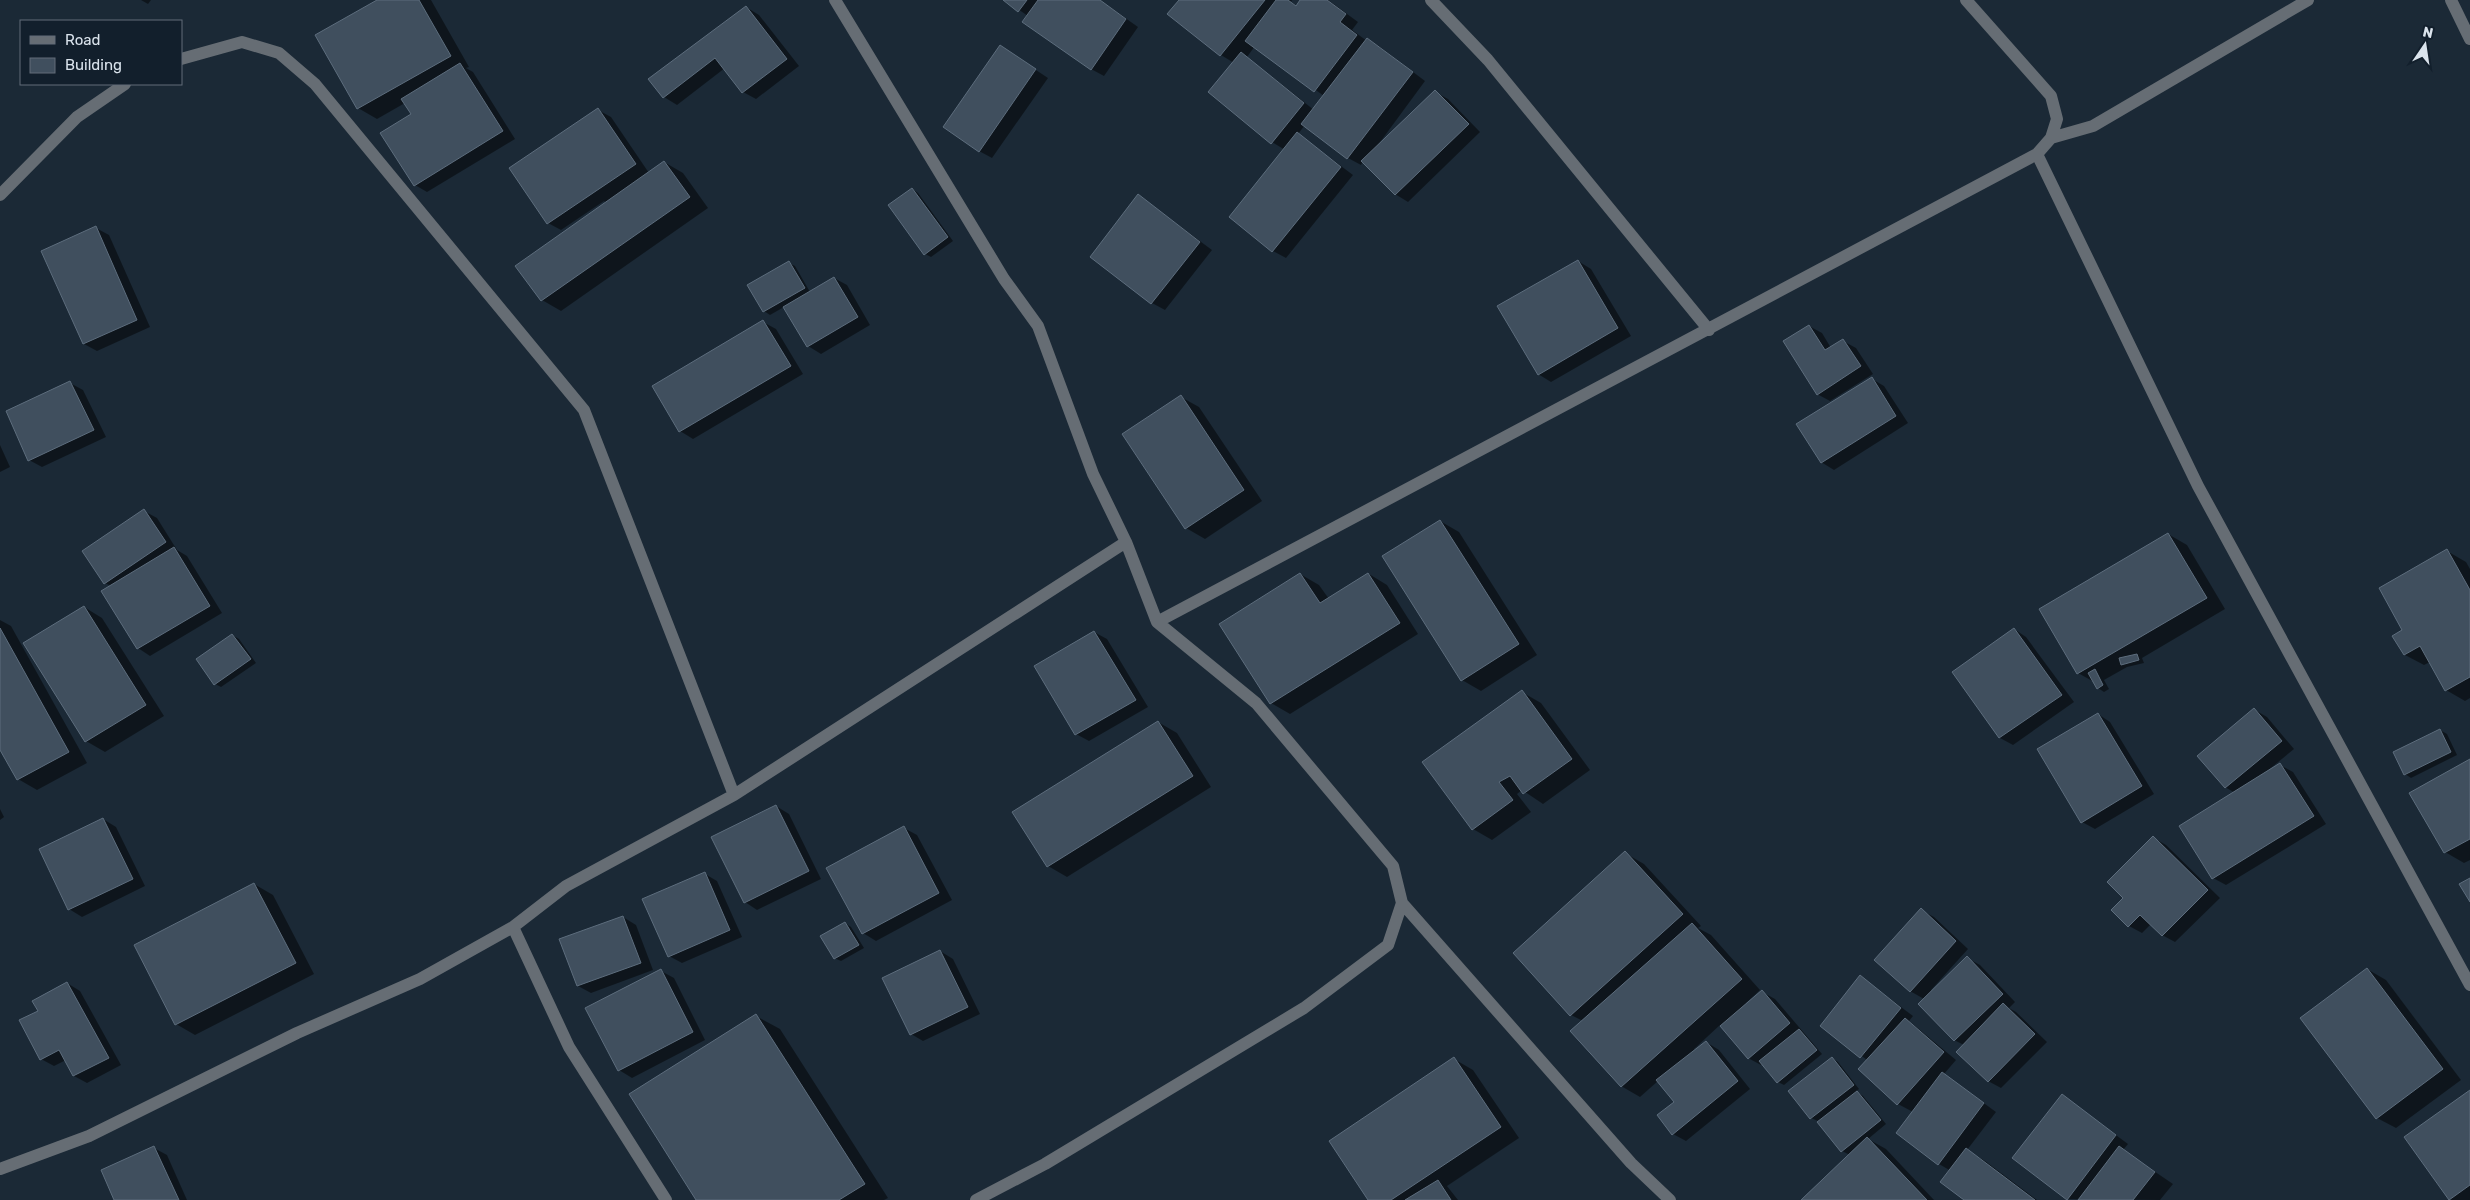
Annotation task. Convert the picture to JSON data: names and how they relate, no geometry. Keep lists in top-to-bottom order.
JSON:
{
  "legend": ["Road", "Building"],
  "north": "top"
}
